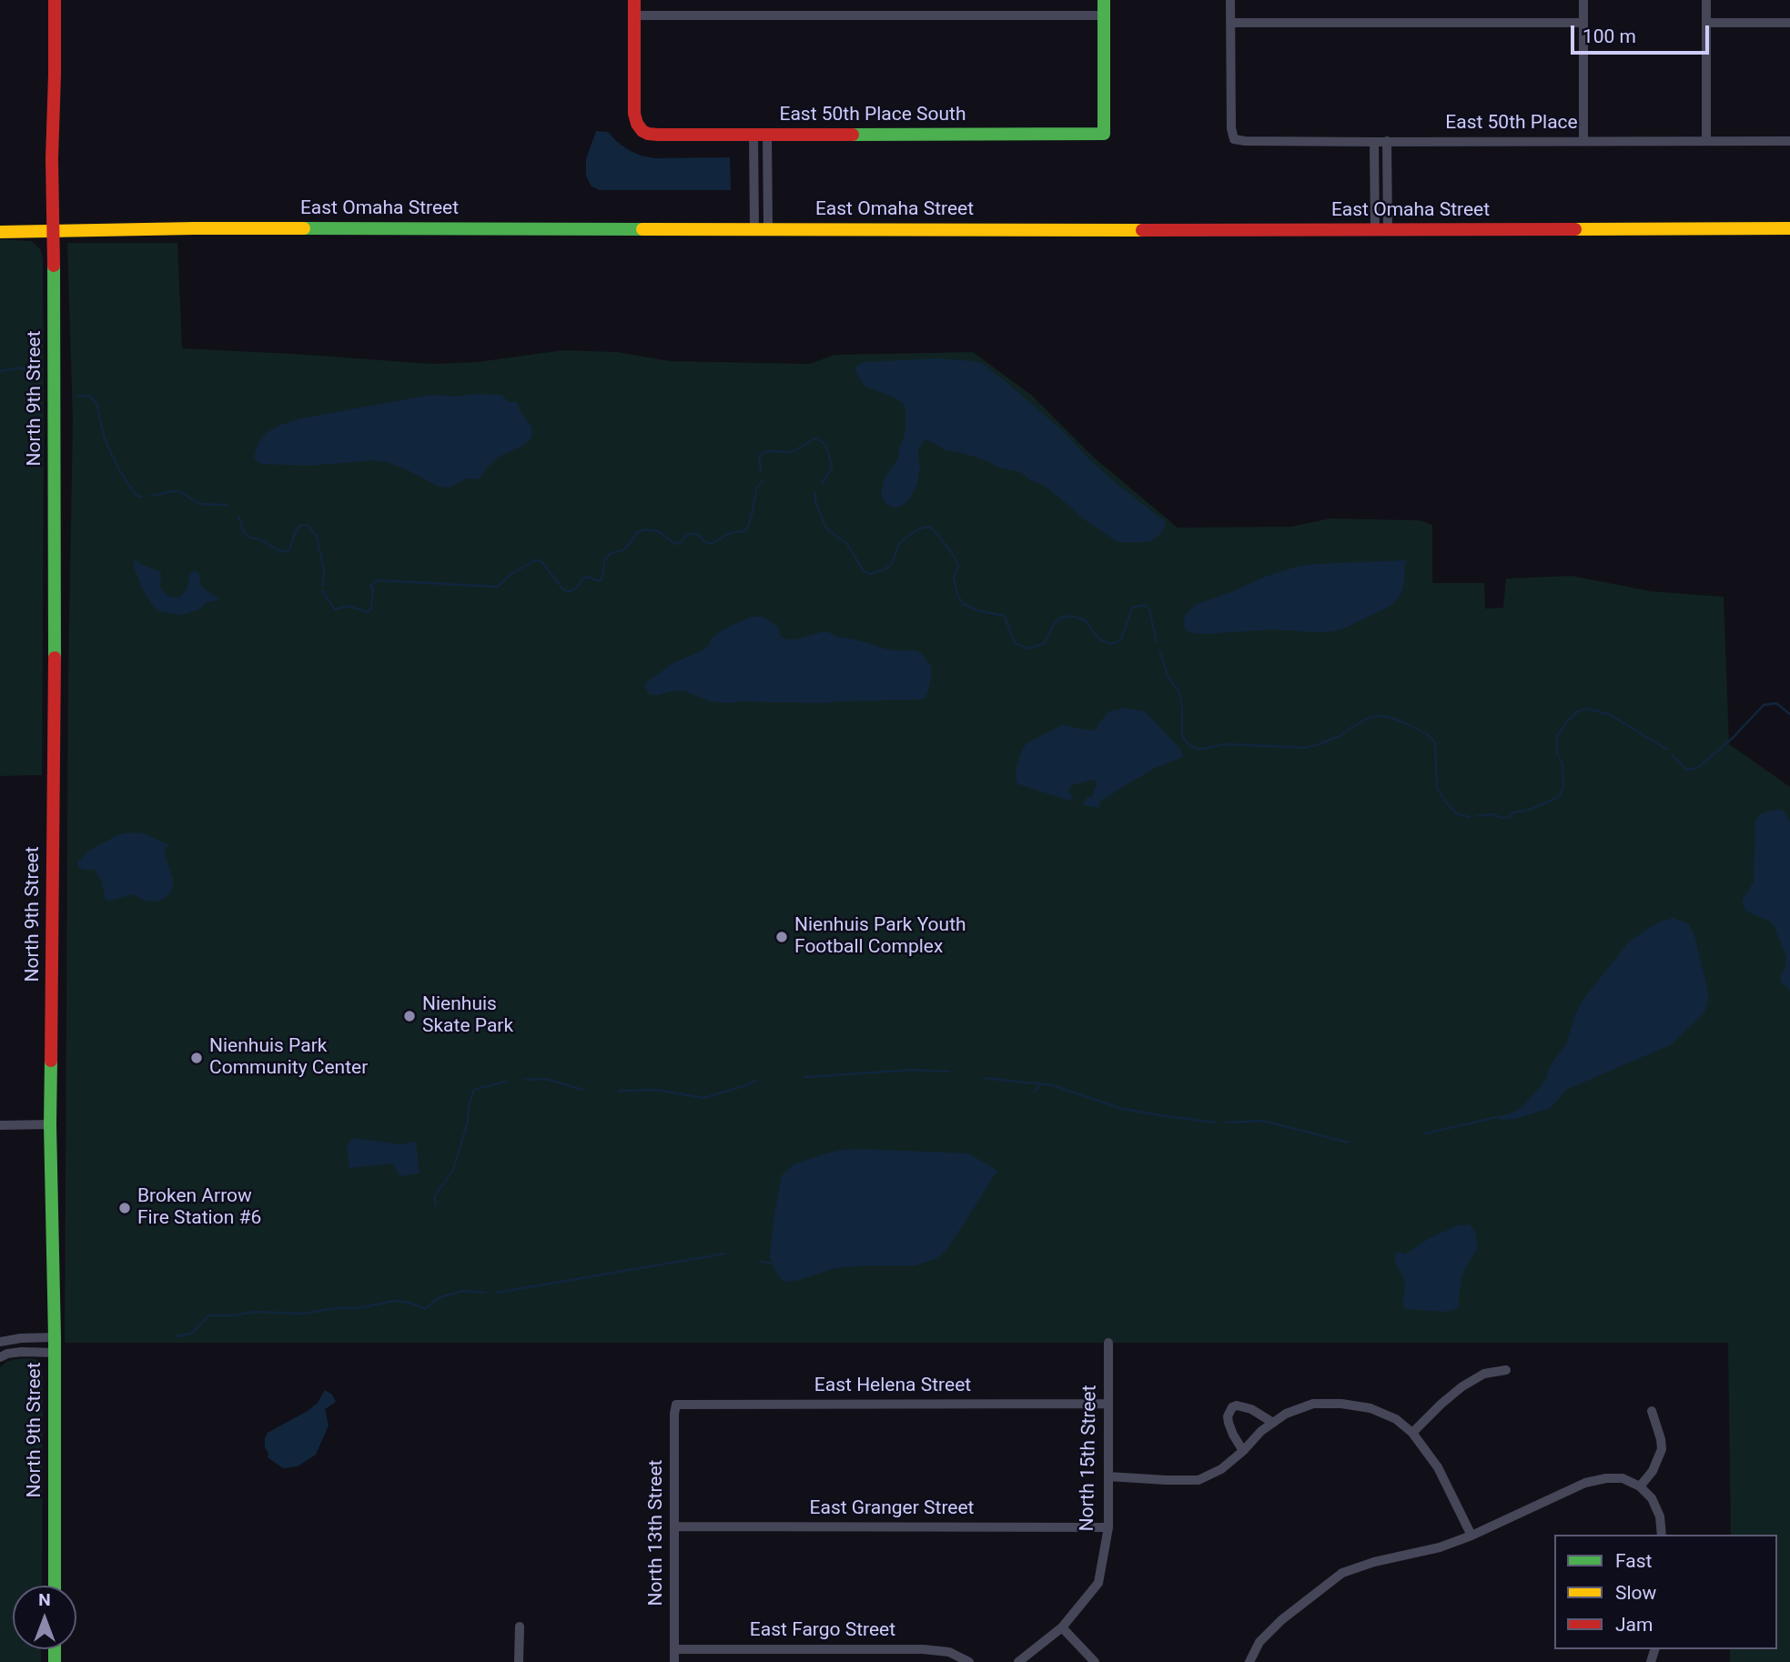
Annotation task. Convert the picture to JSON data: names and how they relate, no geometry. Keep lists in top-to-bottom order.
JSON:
{
  "streets": {
    "street": [
      "East 50th Place South",
      "East 50th Place",
      "East Omaha Street",
      "North 9th Street",
      "East Helena Street",
      "North 15th Street",
      "East Granger Street",
      "North 13th Street",
      "East Fargo Street"
    ]
  },
  "crossings": [
    ["East Omaha Street", "North 9th Street"],
    ["East Helena Street", "North 15th Street"],
    ["East Helena Street", "North 13th Street"],
    ["North 15th Street", "East Granger Street"],
    ["East Granger Street", "North 13th Street"],
    ["North 13th Street", "East Fargo Street"]
  ],
  "places": [
    "Nienhuis Park Youth Football Complex",
    "Nienhuis Skate Park",
    "Nienhuis Park Community Center",
    "Broken Arrow Fire Station #6"
  ],
  "legend": ["Fast", "Slow", "Jam"],
  "scale_bar": "100 m",
  "north": "top"
}
